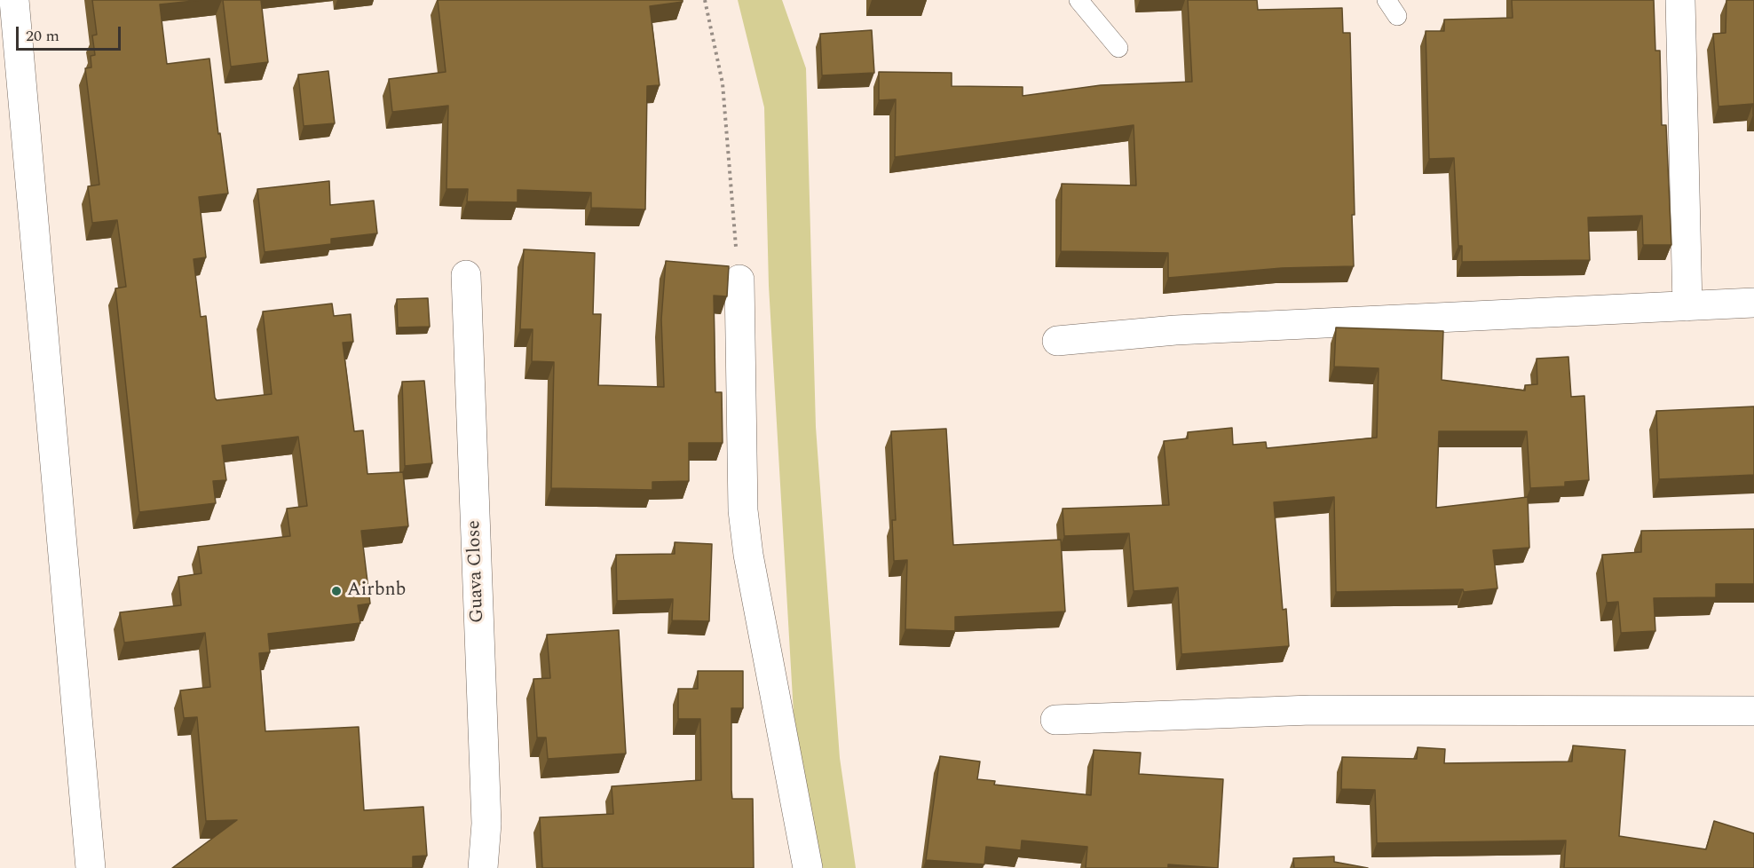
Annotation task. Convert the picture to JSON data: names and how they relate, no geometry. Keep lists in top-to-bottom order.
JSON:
{
  "streets": {
    "street": ["Guava Close"]
  },
  "places": ["Airbnb"],
  "scale_bar": "20 m"
}
